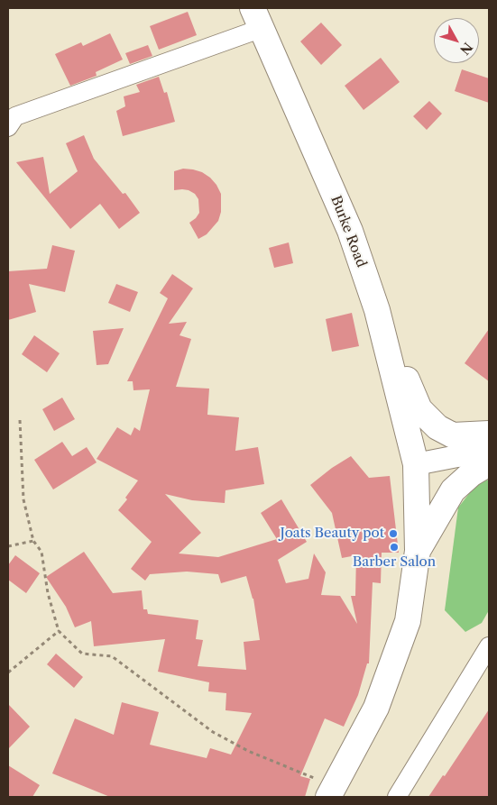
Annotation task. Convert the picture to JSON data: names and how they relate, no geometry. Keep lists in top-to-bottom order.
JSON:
{
  "streets": {
    "main road": ["Burke Road"]
  },
  "places": ["Joats Beauty pot", "Barber Salon"],
  "north": "bottom right"
}
